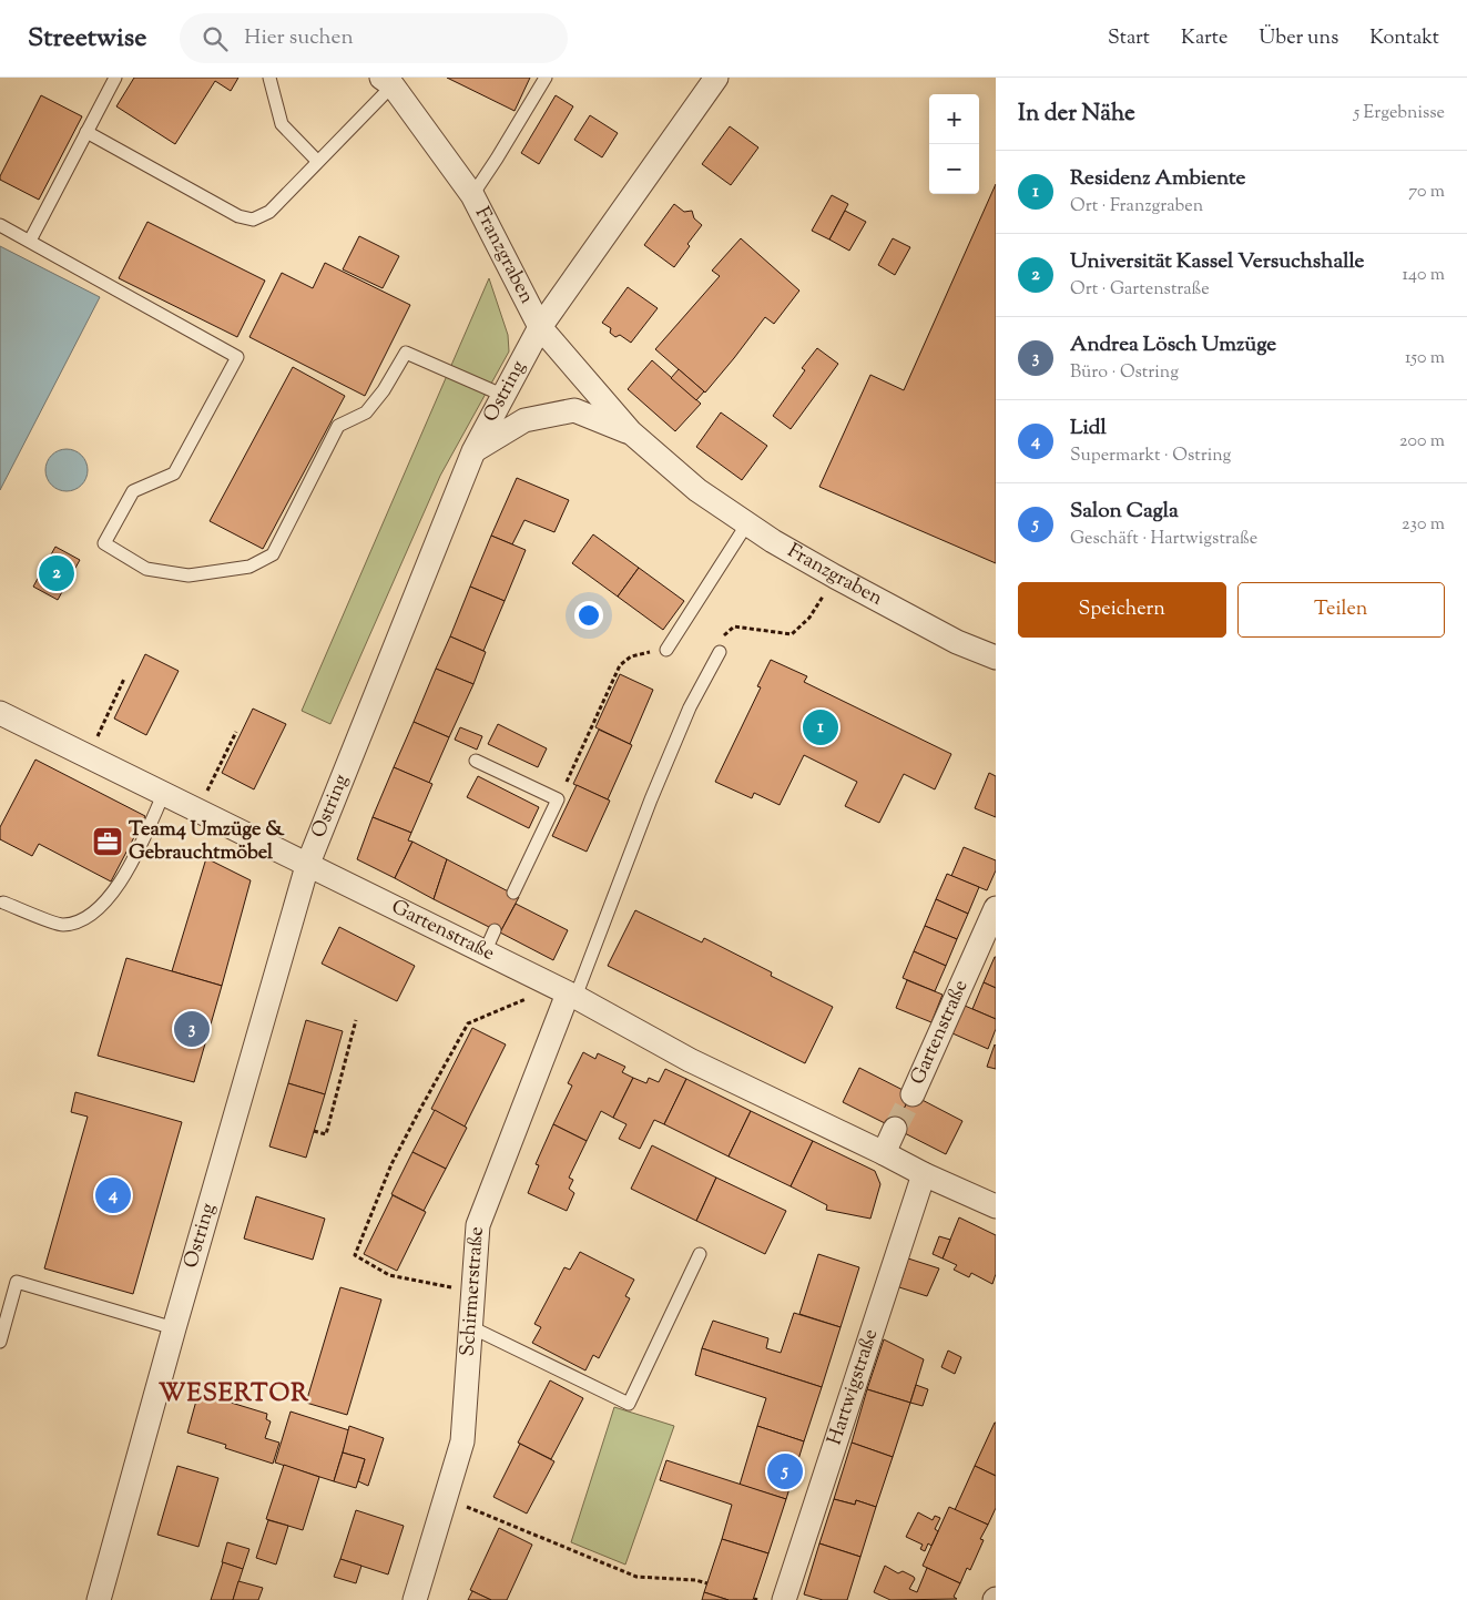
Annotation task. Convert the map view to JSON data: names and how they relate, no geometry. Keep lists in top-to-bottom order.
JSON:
{
  "streets": {
    "street": [
      "Franzgraben",
      "Ostring",
      "Gartenstraße",
      "Schirmerstraße",
      "Hartwigstraße"
    ]
  },
  "crossings": [
    ["Franzgraben", "Ostring"],
    ["Ostring", "Gartenstraße"],
    ["Gartenstraße", "Schirmerstraße"],
    ["Gartenstraße", "Hartwigstraße"]
  ],
  "districts": ["WESERTOR"],
  "places": {
    "office": ["Team4 Umzüge & Gebrauchtmöbel"]
  },
  "page": {
    "header": "Streetwise",
    "search": "Hier suchen",
    "nav": [
      "Start",
      "Karte",
      "Über uns",
      "Kontakt"
    ],
    "heading": ["In der Nähe", "5 Ergebnisse"],
    "map_buttons": ["+", "−"],
    "list": [
      {
        "mark": "1",
        "name": "Residenz Ambiente",
        "note": "Ort · Franzgraben",
        "value": "70 m"
      },
      {
        "mark": "2",
        "name": "Universität Kassel Versuchshalle",
        "note": "Ort · Gartenstraße",
        "value": "140 m"
      },
      {
        "mark": "3",
        "name": "Andrea Lösch Umzüge",
        "note": "Büro · Ostring",
        "value": "150 m"
      },
      {
        "mark": "4",
        "name": "Lidl",
        "note": "Supermarkt · Ostring",
        "value": "200 m"
      },
      {
        "mark": "5",
        "name": "Salon Cagla",
        "note": "Geschäft · Hartwigstraße",
        "value": "230 m"
      }
    ],
    "pins": [
      "2",
      "1",
      "3",
      "4",
      "5"
    ],
    "buttons": ["Speichern", "Teilen"]
  }
}
